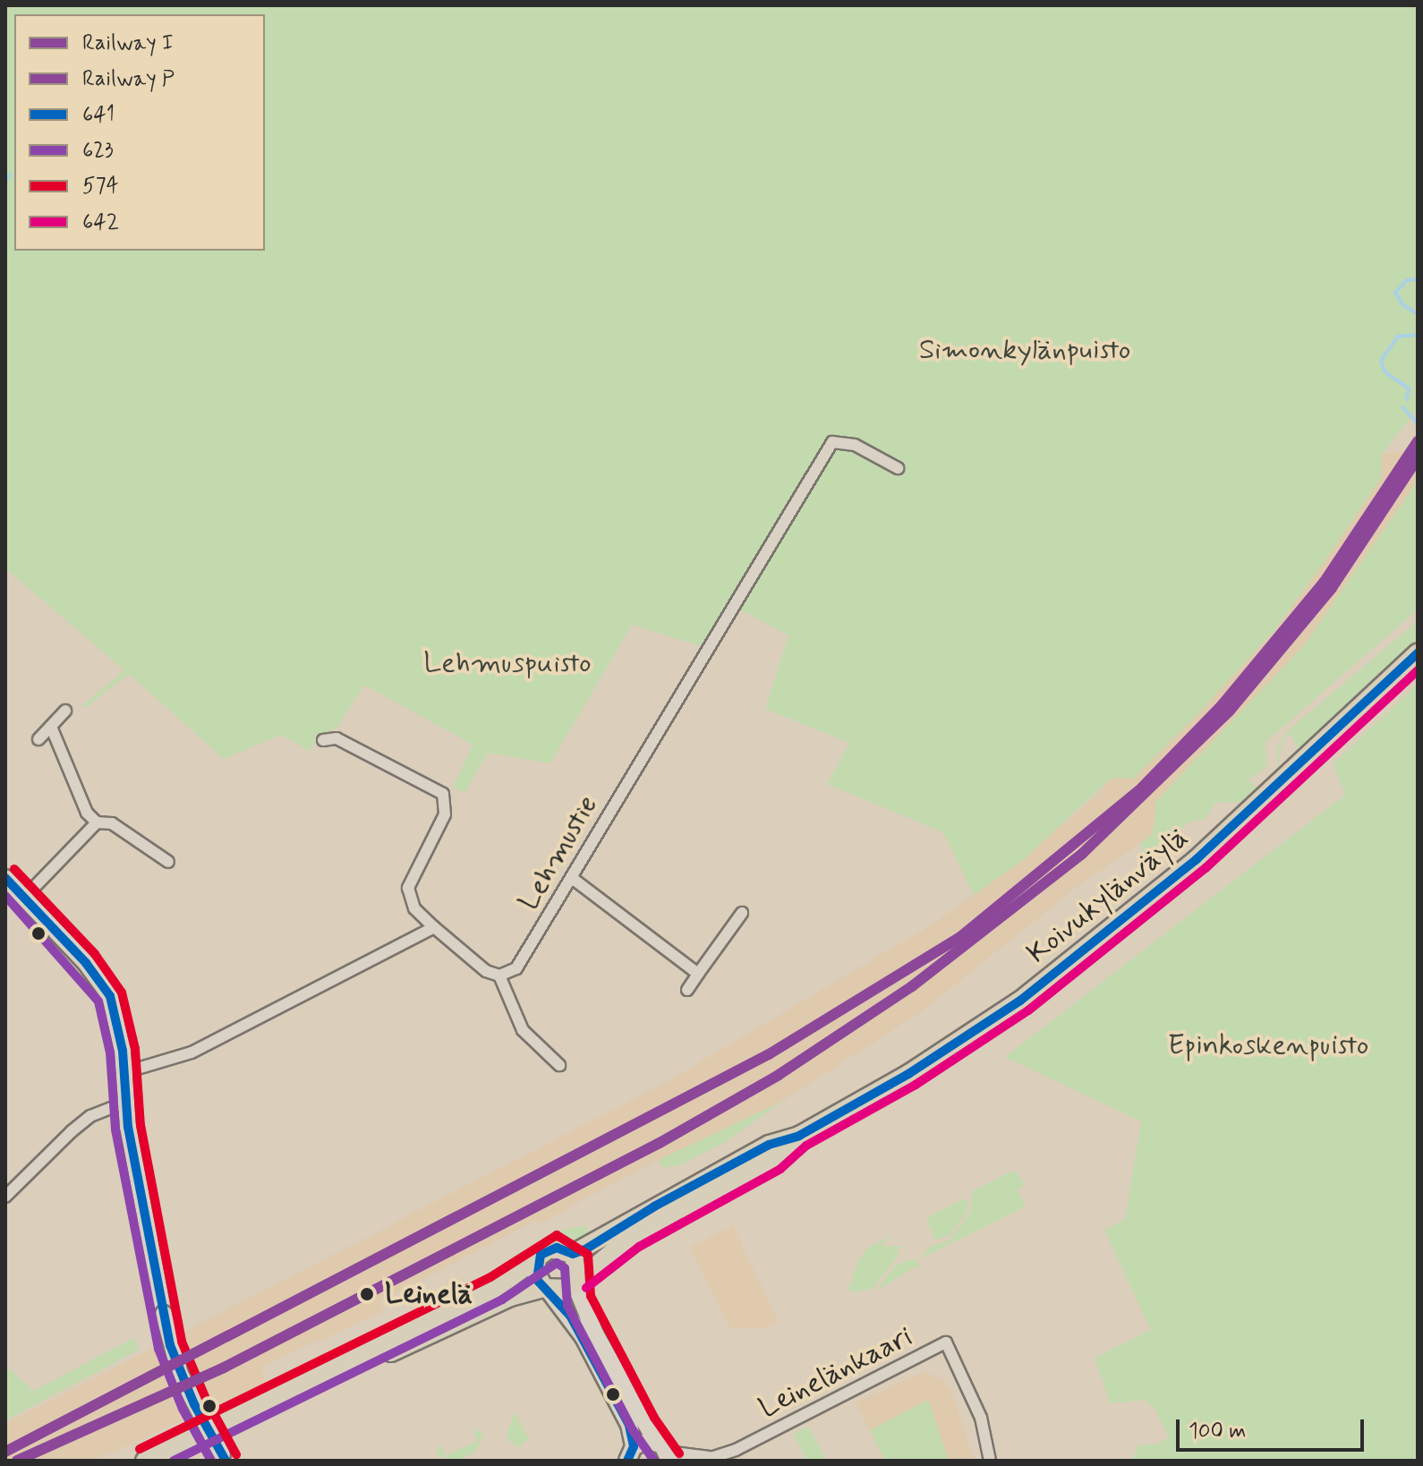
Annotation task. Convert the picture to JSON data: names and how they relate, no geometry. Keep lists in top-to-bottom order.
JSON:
{
  "streets": {
    "main road": ["Koivukylänväylä"],
    "street": ["Lehmustie", "Leinelänkaari"]
  },
  "parks": ["Simonkylänpuisto", "Lehmuspuisto", "Epinkoskenpuisto"],
  "places": ["Leinelä"],
  "lines": [
    "rail line I",
    "rail line P",
    "transit line 641",
    "transit line 642",
    "transit line 574",
    "transit line 623"
  ],
  "legend": [
    "Railway I",
    "Railway P",
    "641",
    "623",
    "574",
    "642"
  ],
  "scale_bar": "100 m"
}
